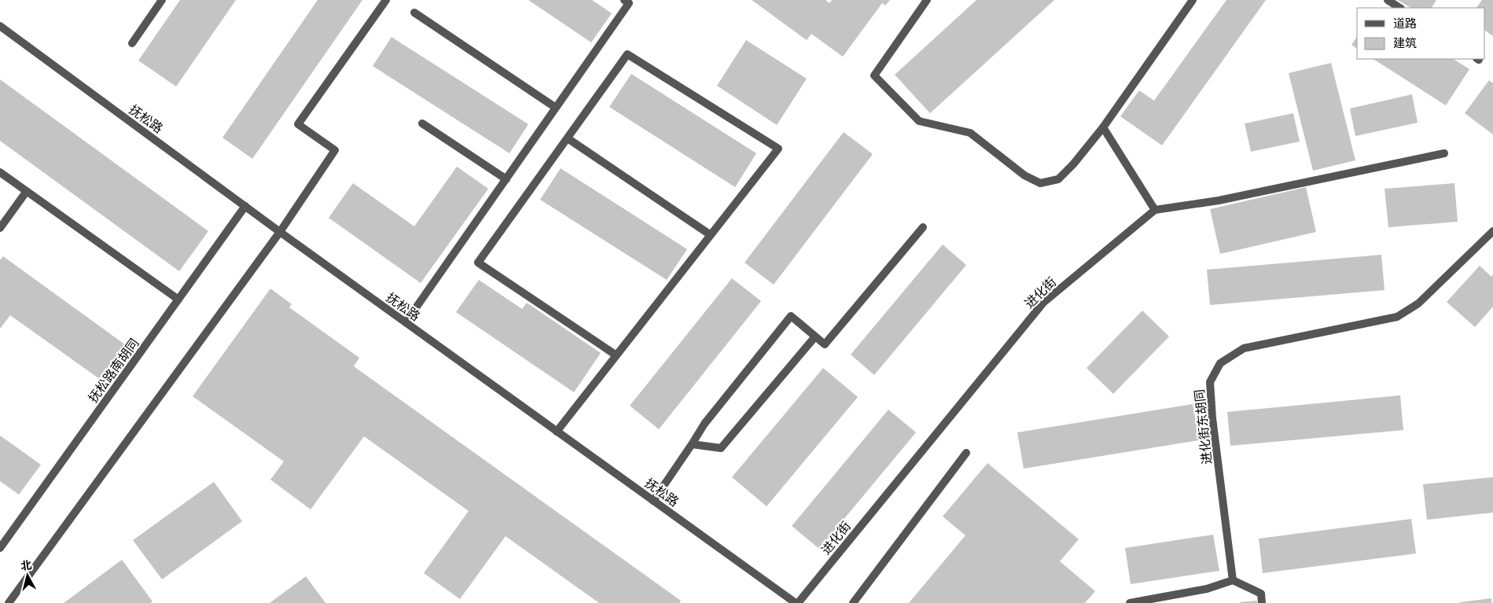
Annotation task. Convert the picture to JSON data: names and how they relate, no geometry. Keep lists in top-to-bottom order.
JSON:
{
  "streets": {
    "street": [
      "抚松路",
      "进化街",
      "抚松路南胡同",
      "进化街东胡同"
    ]
  },
  "crossings": [
    ["抚松路", "进化街"],
    ["抚松路", "抚松路南胡同"]
  ],
  "legend": ["道路", "建筑"],
  "north": "top"
}
